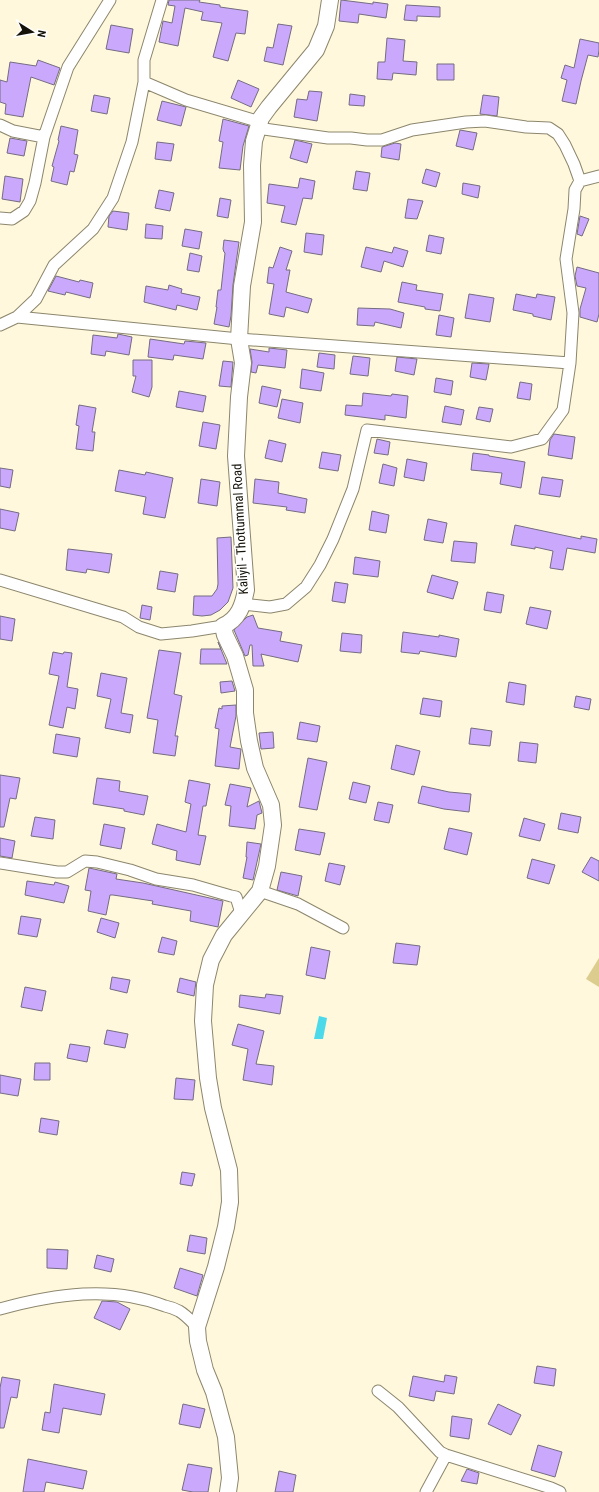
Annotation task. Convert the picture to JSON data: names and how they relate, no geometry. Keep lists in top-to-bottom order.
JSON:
{
  "streets": {
    "main road": ["Kaliyil - Thottummal Road"]
  },
  "north": "right"
}
